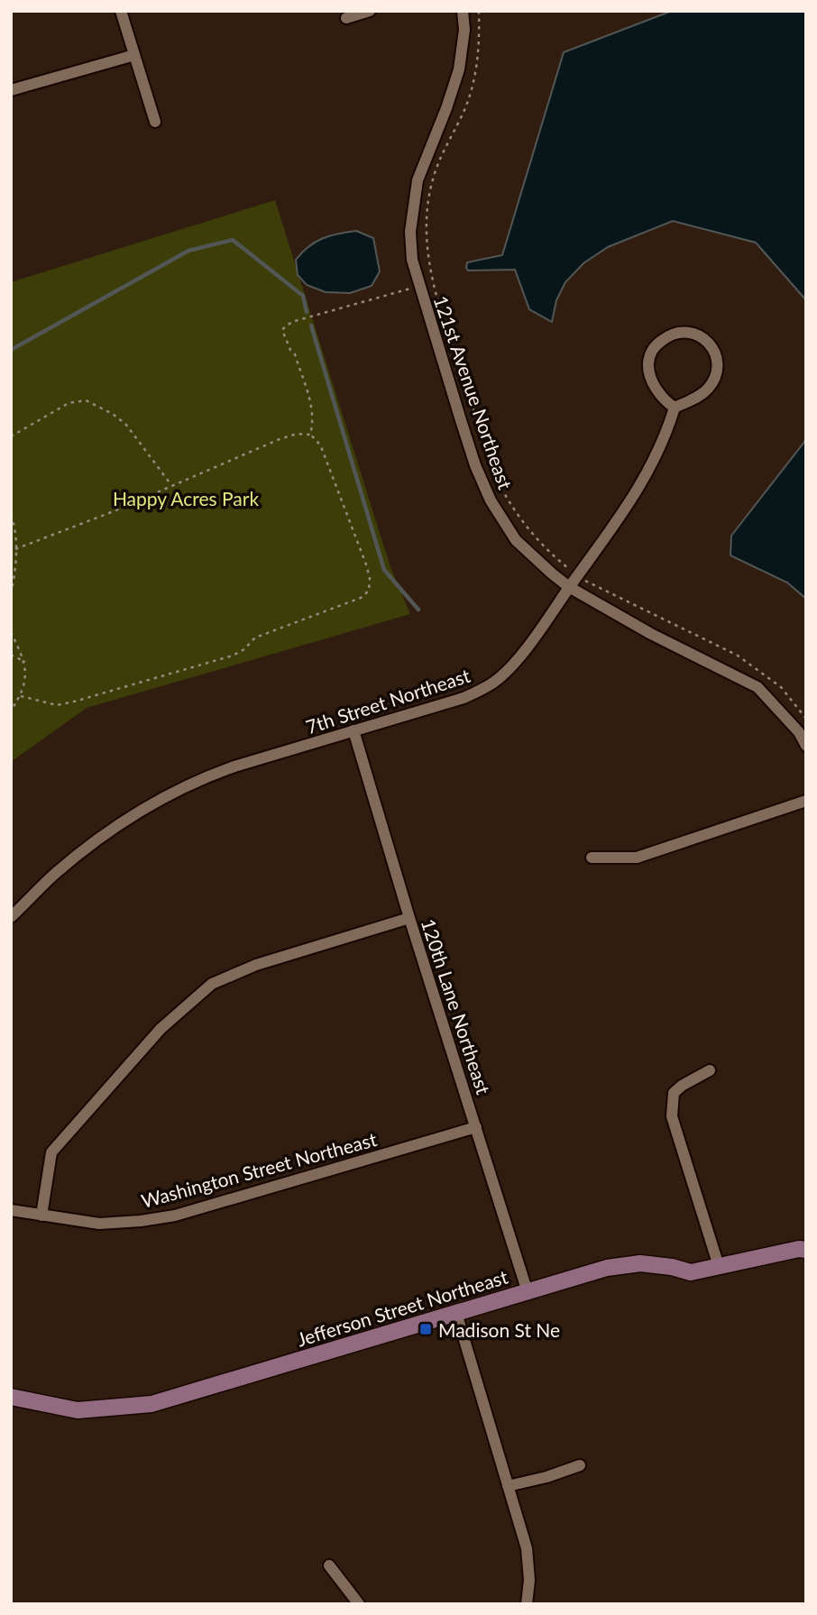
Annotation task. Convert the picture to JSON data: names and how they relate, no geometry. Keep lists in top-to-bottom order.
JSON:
{
  "streets": {
    "street": [
      "121st Avenue Northeast",
      "7th Street Northeast",
      "120th Lane Northeast",
      "Washington Street Northeast",
      "Jefferson Street Northeast"
    ]
  },
  "crossings": [
    ["121st Avenue Northeast", "7th Street Northeast"],
    ["7th Street Northeast", "120th Lane Northeast"],
    ["120th Lane Northeast", "Washington Street Northeast"],
    ["120th Lane Northeast", "Jefferson Street Northeast"]
  ],
  "parks": ["Happy Acres Park"],
  "places": {
    "transit": ["Madison St Ne"]
  }
}
